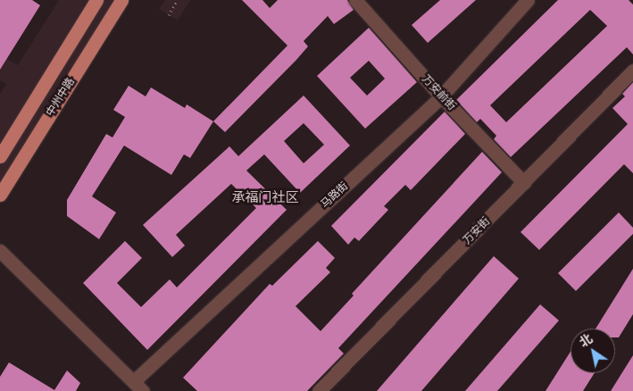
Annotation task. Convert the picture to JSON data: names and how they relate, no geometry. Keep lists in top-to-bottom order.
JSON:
{
  "streets": {
    "main road": ["中州中路"],
    "street": ["万安前街", "马路街", "万安街"]
  },
  "crossings": [
    ["万安前街", "马路街"],
    ["万安前街", "万安街"]
  ],
  "districts": ["承福门社区"],
  "north": "top left"
}
